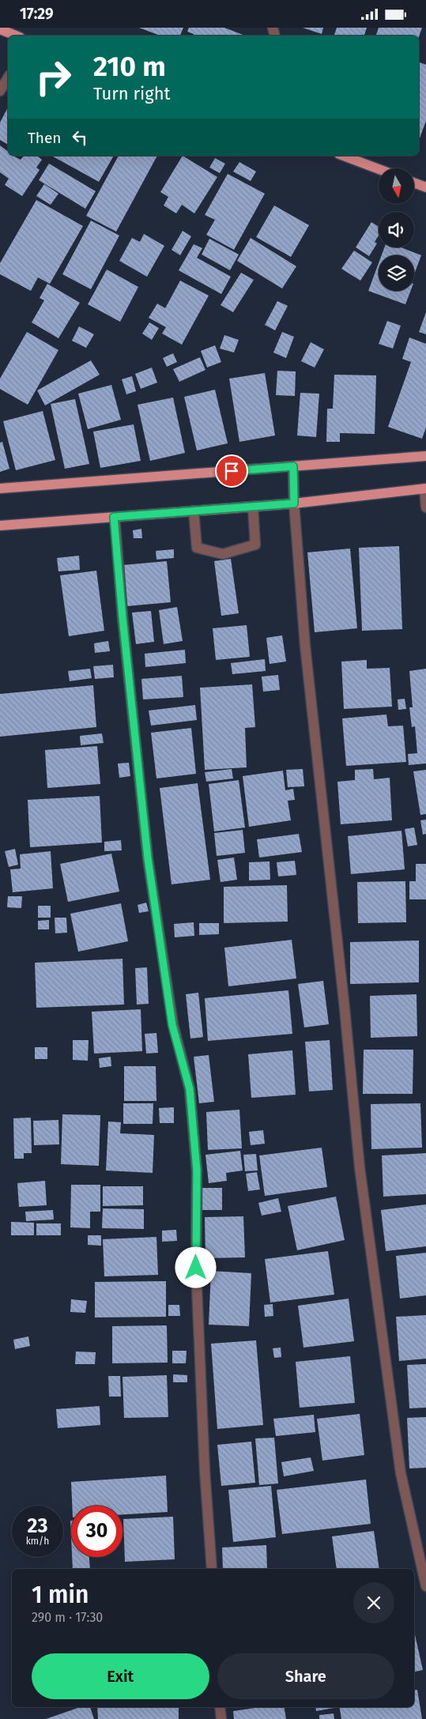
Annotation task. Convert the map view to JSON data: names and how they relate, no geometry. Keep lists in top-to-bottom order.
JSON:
{
  "north": "bottom",
  "page": {
    "status": "17:29",
    "turn": ["210 m", "Turn right"],
    "then": "Then",
    "speed": "23 km/h",
    "limit": "30",
    "heading": ["1 min", "290 m · 17:30"],
    "buttons": ["Exit", "Share"]
  }
}
